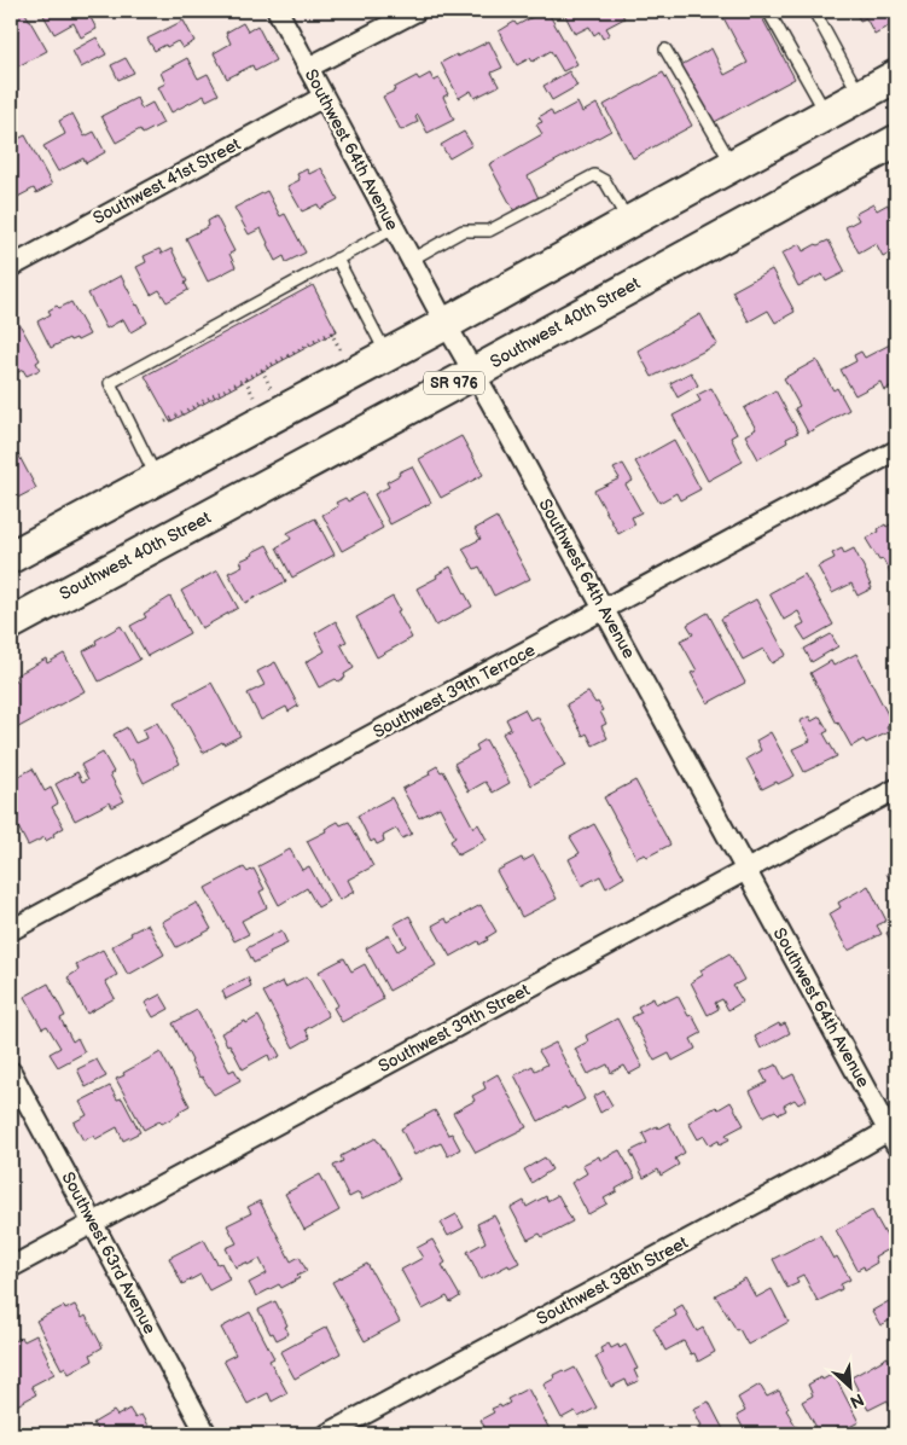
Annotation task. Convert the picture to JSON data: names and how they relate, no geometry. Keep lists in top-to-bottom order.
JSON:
{
  "streets": {
    "main road": ["Southwest 40th Street", "SR 976"],
    "street": [
      "Southwest 64th Avenue",
      "Southwest 41st Street",
      "Southwest 39th Terrace",
      "Southwest 39th Street",
      "Southwest 63rd Avenue",
      "Southwest 38th Street"
    ]
  },
  "crossings": [
    ["Southwest 64th Avenue", "Southwest 41st Street"],
    ["Southwest 64th Avenue", "Southwest 40th Street"],
    ["Southwest 64th Avenue", "Southwest 39th Terrace"],
    ["Southwest 64th Avenue", "Southwest 39th Street"],
    ["Southwest 64th Avenue", "Southwest 38th Street"],
    ["Southwest 39th Street", "Southwest 63rd Avenue"]
  ],
  "north": "bottom right"
}
